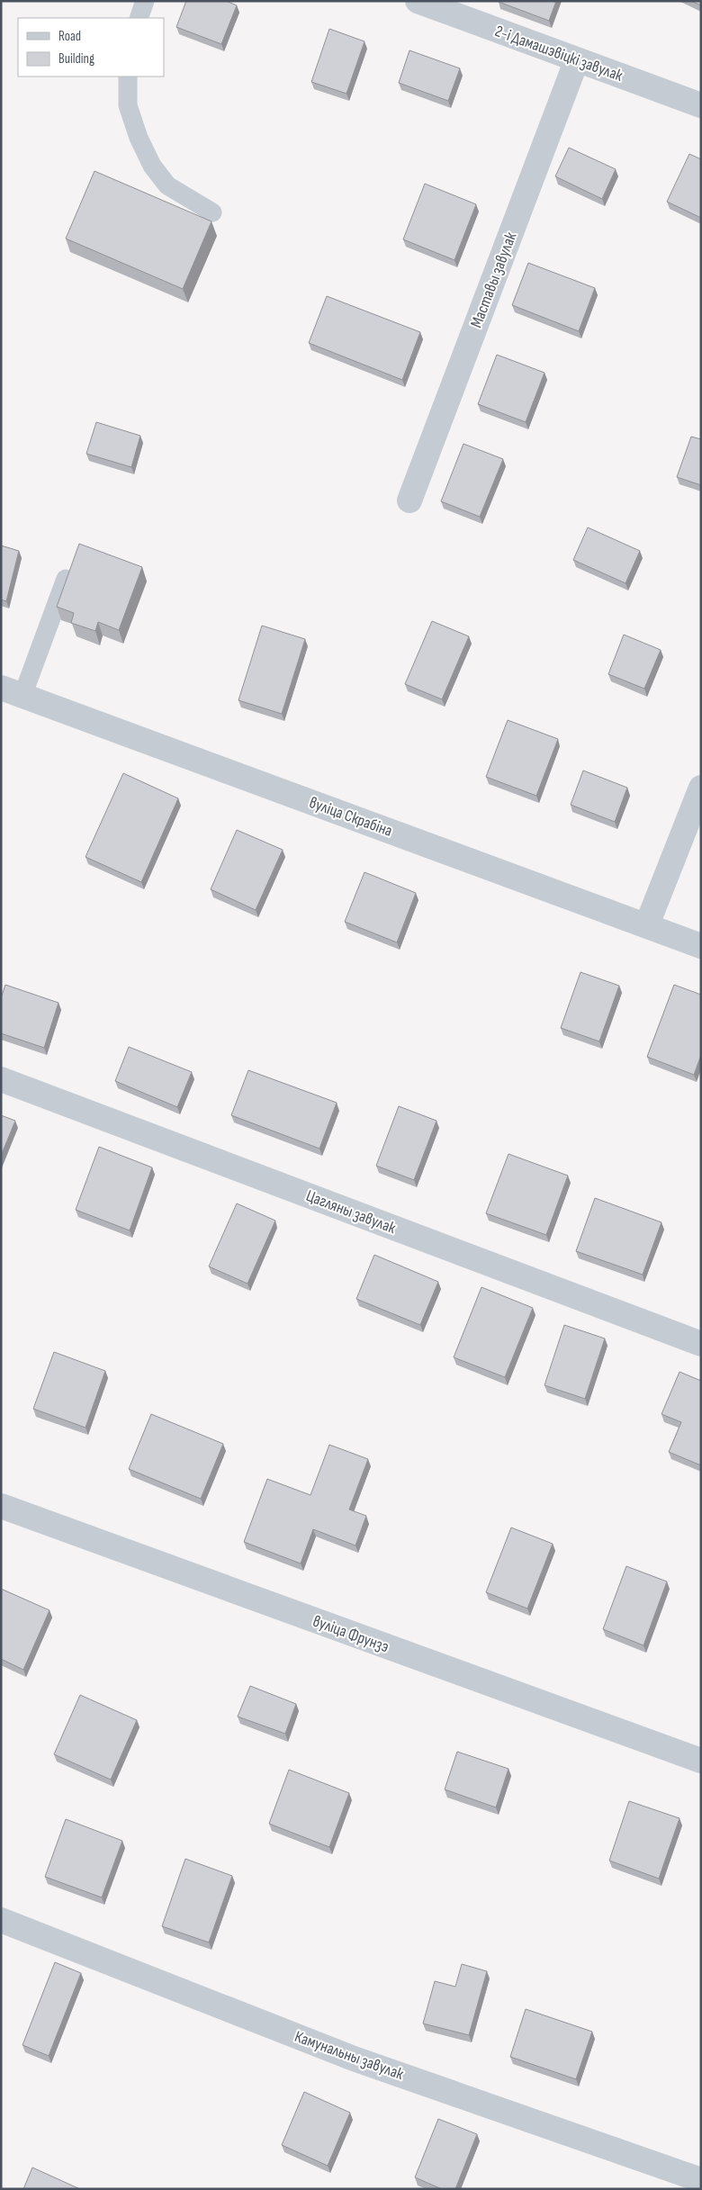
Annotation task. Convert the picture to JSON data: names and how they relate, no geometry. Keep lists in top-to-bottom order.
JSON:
{
  "streets": {
    "street": [
      "2-і Дамашэвіцкі завулак",
      "Маставы завулак",
      "вуліца Скрабіна",
      "Цагляны завулак",
      "вуліца Фрунзэ",
      "Камунальны завулак"
    ]
  },
  "crossings": [
    ["2-і Дамашэвіцкі завулак", "Маставы завулак"]
  ],
  "legend": ["Road", "Building"]
}
